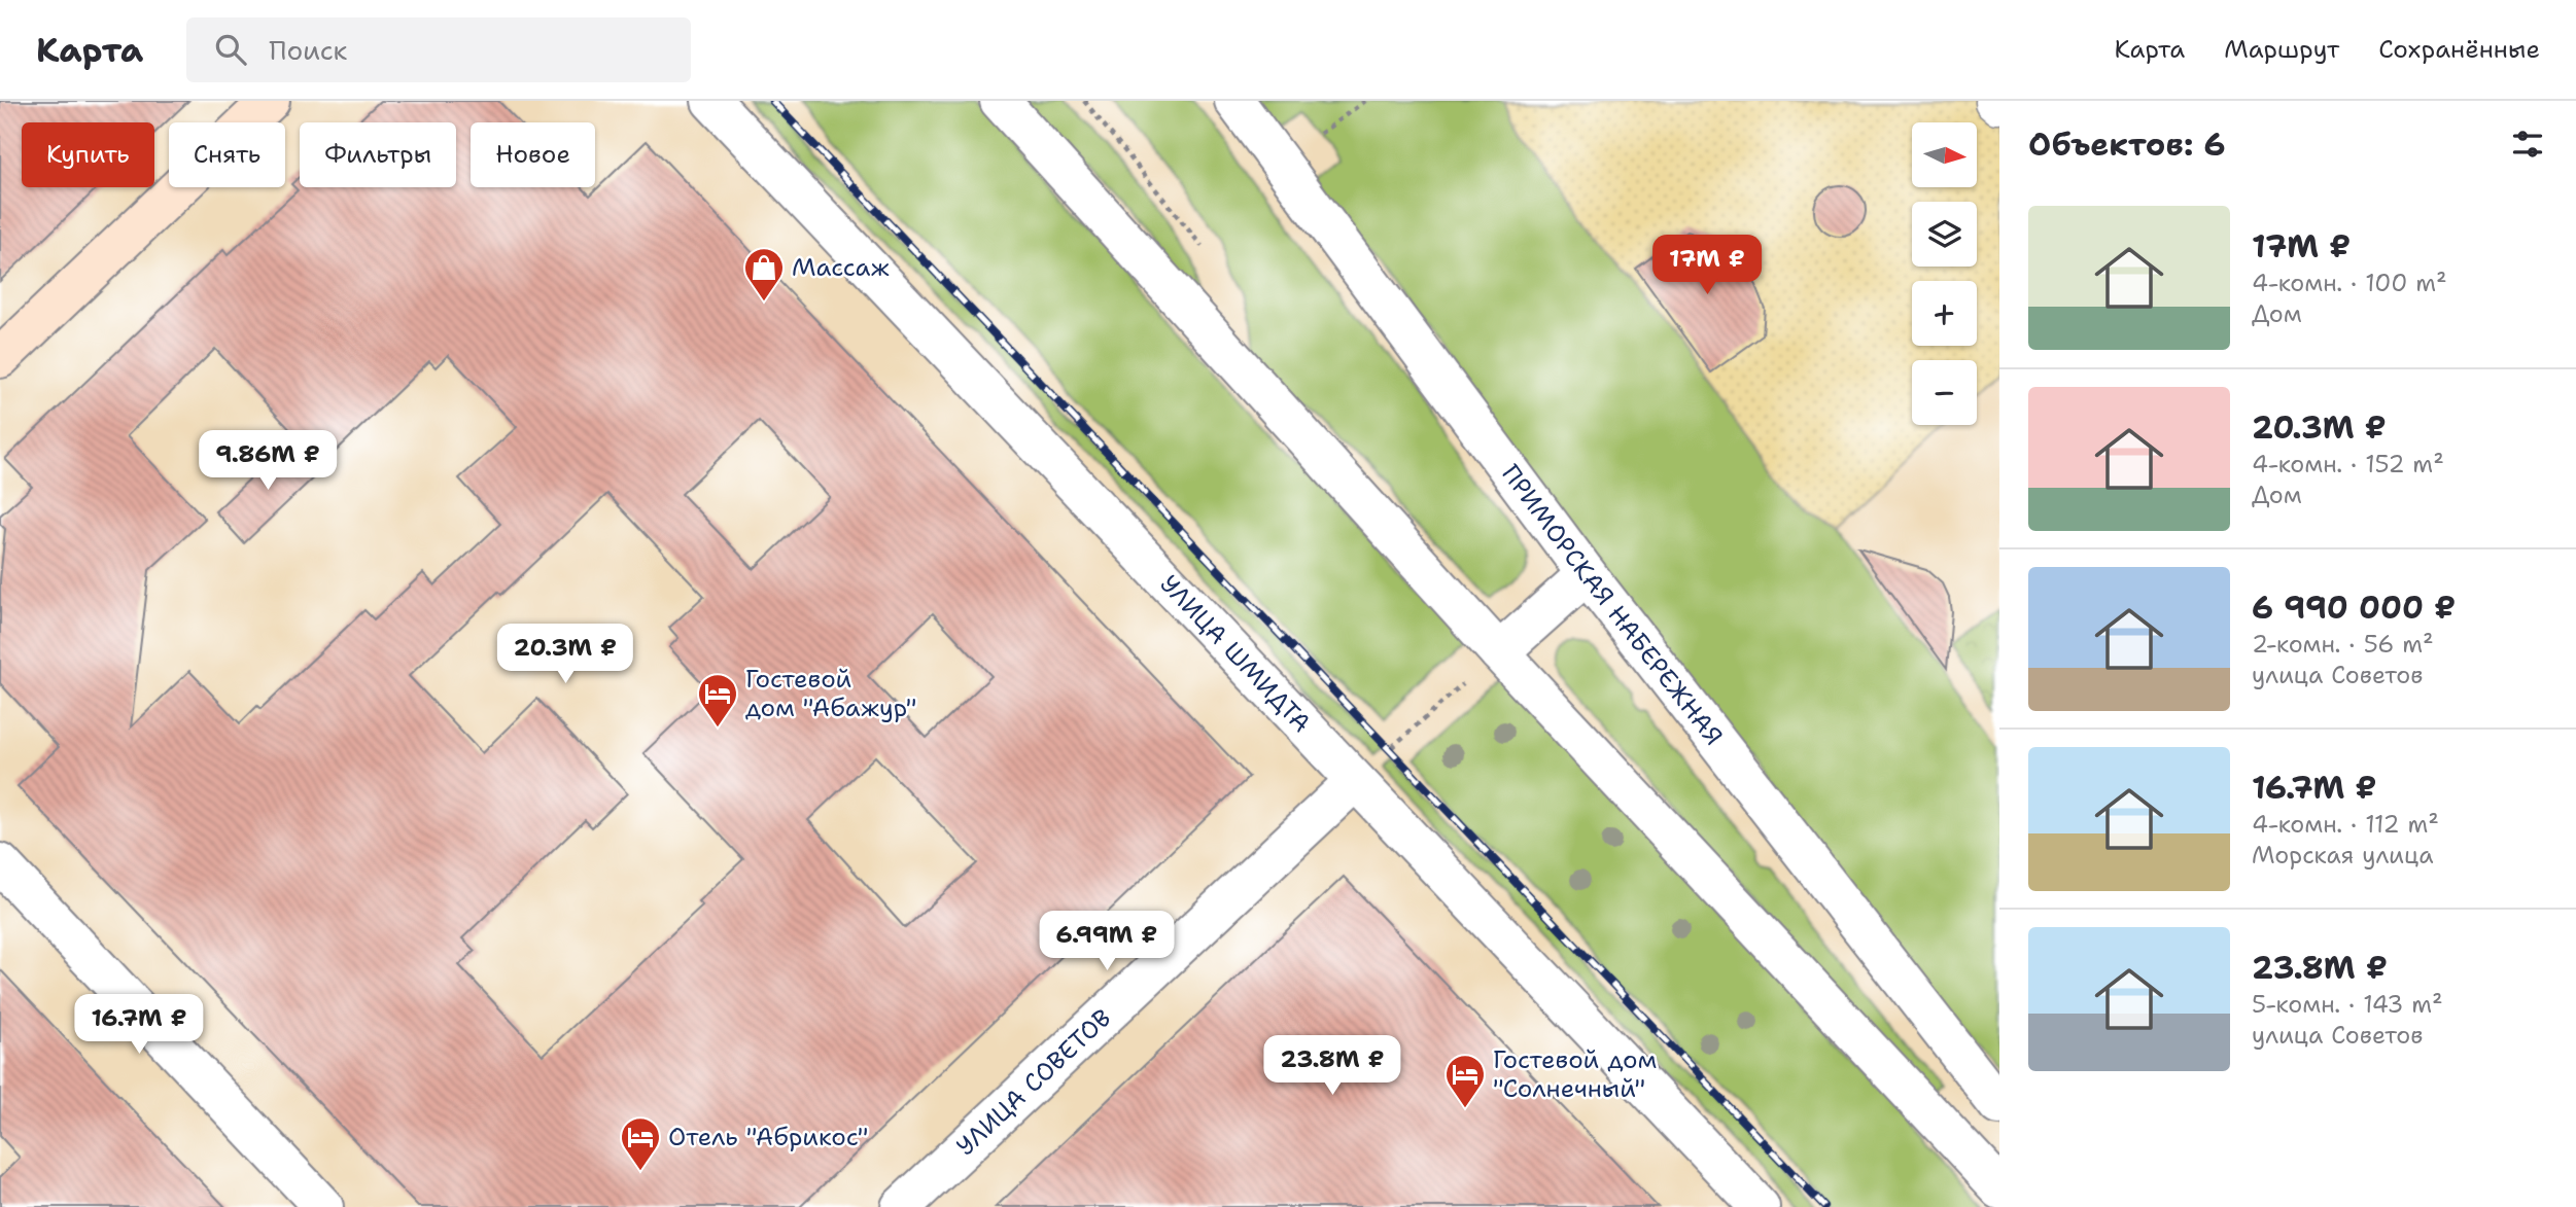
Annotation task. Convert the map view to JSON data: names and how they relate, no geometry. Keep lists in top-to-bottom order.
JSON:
{
  "streets": {
    "street": ["ПРИМОРСКАЯ НАБЕРЕЖНАЯ", "УЛИЦА ШМИДТА", "УЛИЦА СОВЕТОВ"]
  },
  "crossings": [
    ["УЛИЦА ШМИДТА", "УЛИЦА СОВЕТОВ"]
  ],
  "places": {
    "shop": ["Массаж"],
    "hotel": ["Гостевой дом \"Абажур\"", "Гостевой дом \"Солнечный\"", "Отель \"Абрикос\""]
  },
  "north": "right",
  "page": {
    "header": "Карта",
    "search": "Поиск",
    "nav": ["Карта", "Маршрут", "Сохранённые"],
    "heading": "Объектов: 6",
    "map_buttons": ["+", "−"],
    "chip": [
      "Купить",
      "Снять",
      "Фильтры",
      "Новое"
    ],
    "list": [
      {
        "name": "17M ₽",
        "note": "4-комн. · 100 m² · Дом"
      },
      {
        "name": "20.3M ₽",
        "note": "4-комн. · 152 m² · Дом"
      },
      {
        "name": "6 990 000 ₽",
        "note": "2-комн. · 56 m² · улица Советов"
      },
      {
        "name": "16.7M ₽",
        "note": "4-комн. · 112 m² · Морская улица"
      },
      {
        "name": "23.8M ₽",
        "note": "5-комн. · 143 m² · улица Советов"
      }
    ],
    "price": [
      "17M ₽",
      "9.86M ₽",
      "20.3M ₽",
      "6.99M ₽",
      "16.7M ₽",
      "23.8M ₽"
    ]
  }
}
